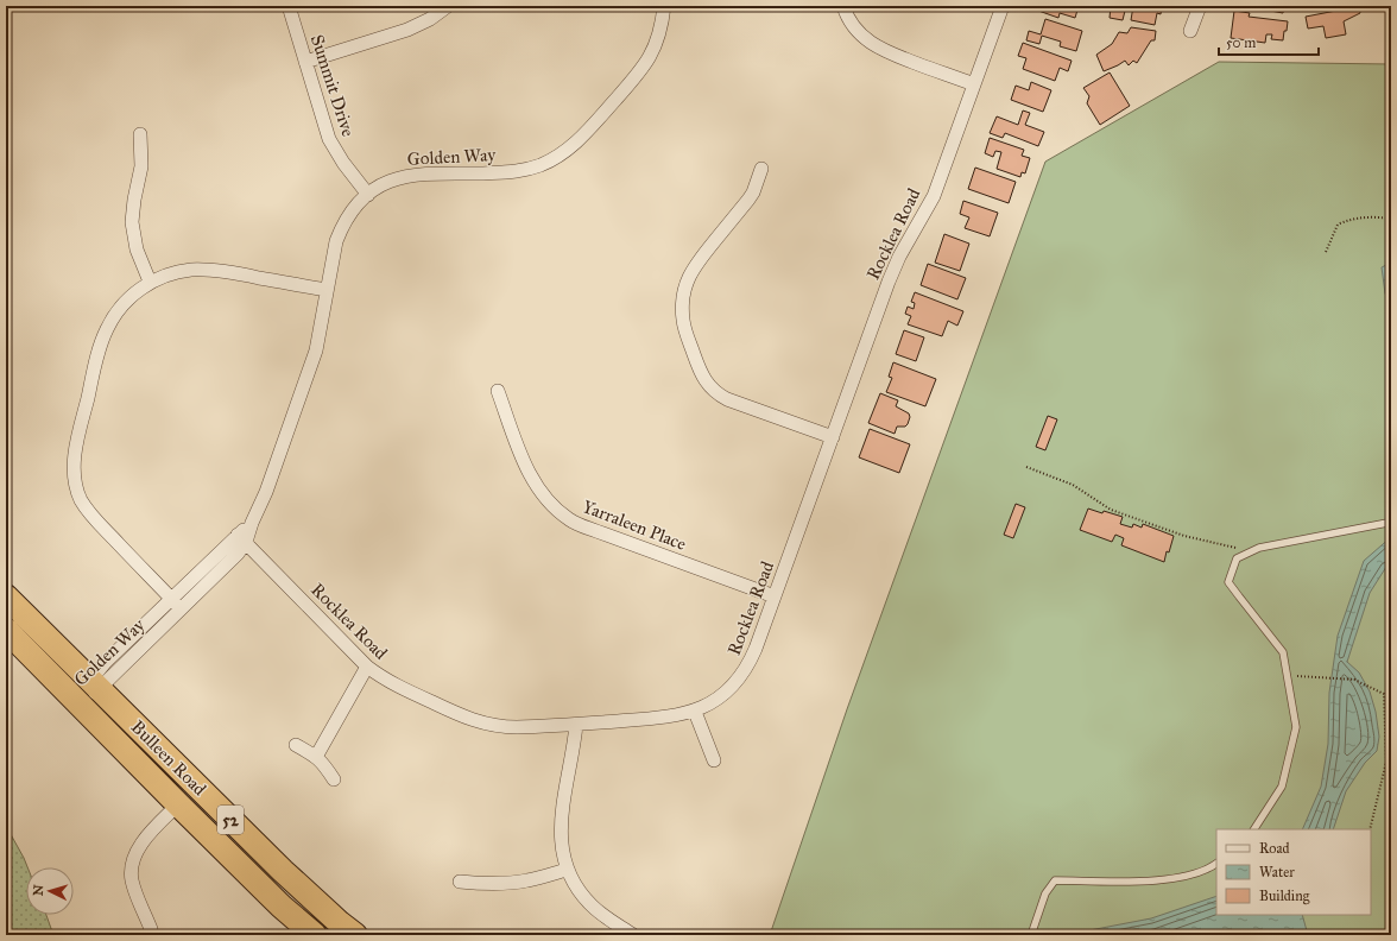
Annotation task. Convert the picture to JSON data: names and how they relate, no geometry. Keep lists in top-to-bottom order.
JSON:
{
  "streets": {
    "highway": ["Bulleen Road", "52"],
    "street": [
      "Summit Drive",
      "Golden Way",
      "Rocklea Road",
      "Yarraleen Place"
    ]
  },
  "crossings": [
    ["Summit Drive", "Golden Way"],
    ["Golden Way", "Rocklea Road"],
    ["Golden Way", "Bulleen Road"],
    ["Rocklea Road", "Yarraleen Place"]
  ],
  "legend": ["Road", "Water", "Building"],
  "scale_bar": "50 m",
  "north": "left"
}
